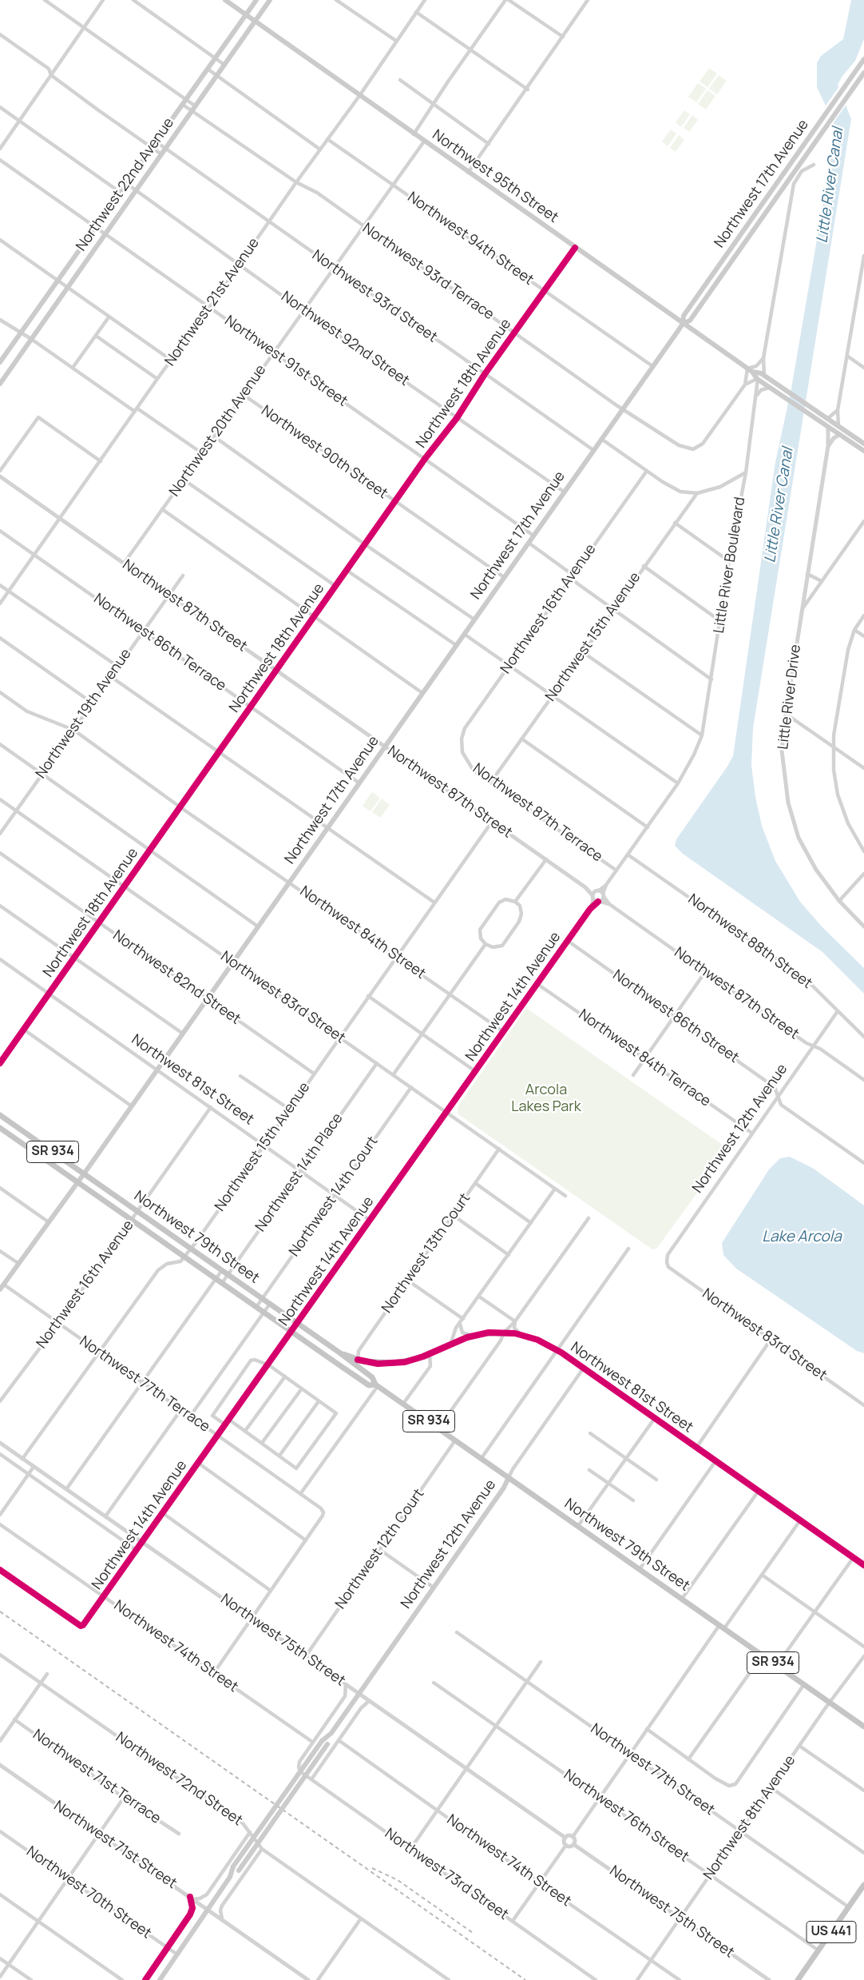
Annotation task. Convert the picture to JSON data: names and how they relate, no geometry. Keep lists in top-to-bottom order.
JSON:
{
  "streets": {
    "main road": [
      "Northwest 95th Street",
      "Northwest 17th Avenue",
      "Northwest 22nd Avenue",
      "Northwest 81st Street",
      "Northwest 12th Avenue",
      "SR 934",
      "Northwest 79th Street",
      "US 441"
    ],
    "street": [
      "Northwest 94th Street",
      "Northwest 93rd Terrace",
      "Northwest 93rd Street",
      "Northwest 21st Avenue",
      "Northwest 92nd Street",
      "Northwest 91st Street",
      "Northwest 18th Avenue",
      "Northwest 20th Avenue",
      "Northwest 90th Street",
      "Little River Boulevard",
      "Northwest 87th Street",
      "Northwest 16th Avenue",
      "Northwest 15th Avenue",
      "Northwest 86th Terrace",
      "Little River Drive",
      "Northwest 19th Avenue",
      "Northwest 87th Terrace",
      "Northwest 84th Street",
      "Northwest 88th Street",
      "Northwest 82nd Street",
      "Northwest 14th Avenue",
      "Northwest 83rd Street",
      "Northwest 86th Street",
      "Northwest 84th Terrace",
      "Northwest 14th Place",
      "Northwest 14th Court",
      "Northwest 13th Court",
      "Northwest 77th Terrace",
      "Northwest 12th Court",
      "Northwest 75th Street",
      "Northwest 74th Street",
      "Northwest 77th Street",
      "Northwest 71st Terrace",
      "Northwest 72nd Street",
      "Northwest 76th Street",
      "Northwest 8th Avenue",
      "Northwest 71st Street",
      "Northwest 73rd Street",
      "Northwest 70th Street"
    ]
  },
  "crossings": [
    ["Northwest 95th Street", "Northwest 17th Avenue"],
    ["Northwest 95th Street", "Northwest 22nd Avenue"],
    ["Northwest 95th Street", "Northwest 21st Avenue"],
    ["Northwest 95th Street", "Northwest 18th Avenue"],
    ["Northwest 95th Street", "Northwest 20th Avenue"],
    ["Northwest 95th Street", "Little River Boulevard"],
    ["Northwest 95th Street", "Little River Drive"],
    ["Northwest 17th Avenue", "Northwest 94th Street"],
    ["Northwest 17th Avenue", "Northwest 93rd Terrace"],
    ["Northwest 17th Avenue", "Northwest 93rd Street"],
    ["Northwest 17th Avenue", "Northwest 92nd Street"],
    ["Northwest 17th Avenue", "Northwest 91st Street"],
    ["Northwest 17th Avenue", "Northwest 90th Street"],
    ["Northwest 17th Avenue", "Northwest 87th Street"],
    ["Northwest 17th Avenue", "Northwest 86th Terrace"],
    ["Northwest 17th Avenue", "Northwest 84th Street"],
    ["Northwest 17th Avenue", "Northwest 82nd Street"],
    ["Northwest 17th Avenue", "Northwest 83rd Street"],
    ["Northwest 17th Avenue", "Northwest 81st Street"],
    ["Northwest 17th Avenue", "Northwest 79th Street"],
    ["Northwest 17th Avenue", "Northwest 77th Terrace"],
    ["Northwest 22nd Avenue", "Northwest 93rd Terrace"],
    ["Northwest 22nd Avenue", "Northwest 93rd Street"],
    ["Northwest 22nd Avenue", "Northwest 92nd Street"],
    ["Northwest 22nd Avenue", "Northwest 91st Street"],
    ["Northwest 94th Street", "Northwest 21st Avenue"],
    ["Northwest 94th Street", "Northwest 18th Avenue"],
    ["Northwest 94th Street", "Northwest 20th Avenue"],
    ["Northwest 93rd Terrace", "Northwest 21st Avenue"],
    ["Northwest 93rd Terrace", "Northwest 18th Avenue"],
    ["Northwest 93rd Terrace", "Northwest 20th Avenue"],
    ["Northwest 93rd Street", "Northwest 21st Avenue"],
    ["Northwest 93rd Street", "Northwest 18th Avenue"],
    ["Northwest 93rd Street", "Northwest 20th Avenue"],
    ["Northwest 21st Avenue", "Northwest 92nd Street"],
    ["Northwest 21st Avenue", "Northwest 91st Street"],
    ["Northwest 21st Avenue", "Northwest 87th Street"],
    ["Northwest 21st Avenue", "Northwest 86th Terrace"],
    ["Northwest 92nd Street", "Northwest 18th Avenue"],
    ["Northwest 92nd Street", "Northwest 20th Avenue"],
    ["Northwest 91st Street", "Northwest 18th Avenue"],
    ["Northwest 91st Street", "Northwest 20th Avenue"],
    ["Northwest 18th Avenue", "Northwest 90th Street"],
    ["Northwest 18th Avenue", "Northwest 87th Street"],
    ["Northwest 18th Avenue", "Northwest 86th Terrace"],
    ["Northwest 18th Avenue", "Northwest 84th Street"],
    ["Northwest 18th Avenue", "Northwest 82nd Street"],
    ["Northwest 18th Avenue", "Northwest 83rd Street"],
    ["Northwest 18th Avenue", "Northwest 81st Street"],
    ["Northwest 20th Avenue", "Northwest 90th Street"],
    ["Northwest 20th Avenue", "Northwest 87th Street"],
    ["Northwest 87th Street", "Northwest 15th Avenue"],
    ["Northwest 87th Street", "Northwest 19th Avenue"],
    ["Northwest 87th Street", "Northwest 14th Avenue"],
    ["Northwest 87th Street", "Northwest 12th Avenue"],
    ["Northwest 16th Avenue", "Northwest 87th Terrace"],
    ["Northwest 16th Avenue", "Northwest 81st Street"],
    ["Northwest 16th Avenue", "Northwest 79th Street"],
    ["Northwest 16th Avenue", "Northwest 77th Terrace"],
    ["Northwest 15th Avenue", "Northwest 87th Terrace"],
    ["Northwest 15th Avenue", "Northwest 84th Street"],
    ["Northwest 15th Avenue", "Northwest 82nd Street"],
    ["Northwest 15th Avenue", "Northwest 83rd Street"],
    ["Northwest 15th Avenue", "Northwest 81st Street"],
    ["Northwest 15th Avenue", "Northwest 79th Street"],
    ["Northwest 15th Avenue", "Northwest 77th Terrace"],
    ["Northwest 15th Avenue", "Northwest 75th Street"],
    ["Northwest 86th Terrace", "Northwest 19th Avenue"],
    ["Northwest 19th Avenue", "Northwest 84th Street"],
    ["Northwest 19th Avenue", "Northwest 83rd Street"],
    ["Northwest 84th Street", "Northwest 14th Avenue"],
    ["Northwest 88th Street", "Northwest 12th Avenue"],
    ["Northwest 14th Avenue", "Northwest 83rd Street"],
    ["Northwest 14th Avenue", "Northwest 86th Street"],
    ["Northwest 14th Avenue", "Northwest 84th Terrace"],
    ["Northwest 14th Avenue", "Northwest 81st Street"],
    ["Northwest 14th Avenue", "Northwest 79th Street"],
    ["Northwest 14th Avenue", "Northwest 77th Terrace"],
    ["Northwest 14th Avenue", "Northwest 75th Street"],
    ["Northwest 14th Avenue", "Northwest 74th Street"],
    ["Northwest 83rd Street", "Northwest 12th Avenue"],
    ["Northwest 83rd Street", "Northwest 14th Place"],
    ["Northwest 83rd Street", "Northwest 14th Court"],
    ["Northwest 83rd Street", "Northwest 13th Court"],
    ["Northwest 86th Street", "Northwest 12th Avenue"],
    ["Northwest 84th Terrace", "Northwest 12th Avenue"],
    ["Northwest 81st Street", "Northwest 12th Avenue"],
    ["Northwest 81st Street", "Northwest 14th Place"],
    ["Northwest 81st Street", "Northwest 14th Court"],
    ["Northwest 81st Street", "Northwest 79th Street"],
    ["Northwest 81st Street", "Northwest 13th Court"],
    ["Northwest 12th Avenue", "Northwest 79th Street"],
    ["Northwest 12th Avenue", "Northwest 75th Street"],
    ["Northwest 12th Avenue", "Northwest 71st Street"],
    ["Northwest 12th Avenue", "Northwest 70th Street"],
    ["Northwest 14th Place", "Northwest 79th Street"],
    ["Northwest 14th Court", "Northwest 79th Street"],
    ["Northwest 79th Street", "Northwest 12th Court"],
    ["Northwest 79th Street", "Northwest 8th Avenue"],
    ["Northwest 12th Court", "Northwest 75th Street"],
    ["Northwest 75th Street", "Northwest 8th Avenue"],
    ["Northwest 74th Street", "Northwest 8th Avenue"],
    ["Northwest 74th Street", "Northwest 73rd Street"],
    ["Northwest 77th Street", "Northwest 8th Avenue"],
    ["Northwest 77th Street", "US 441"],
    ["Northwest 76th Street", "Northwest 8th Avenue"],
    ["Northwest 76th Street", "US 441"]
  ],
  "water": ["Little River Canal", "Lake Arcola"],
  "parks": ["Arcola Lakes Park"]
}
